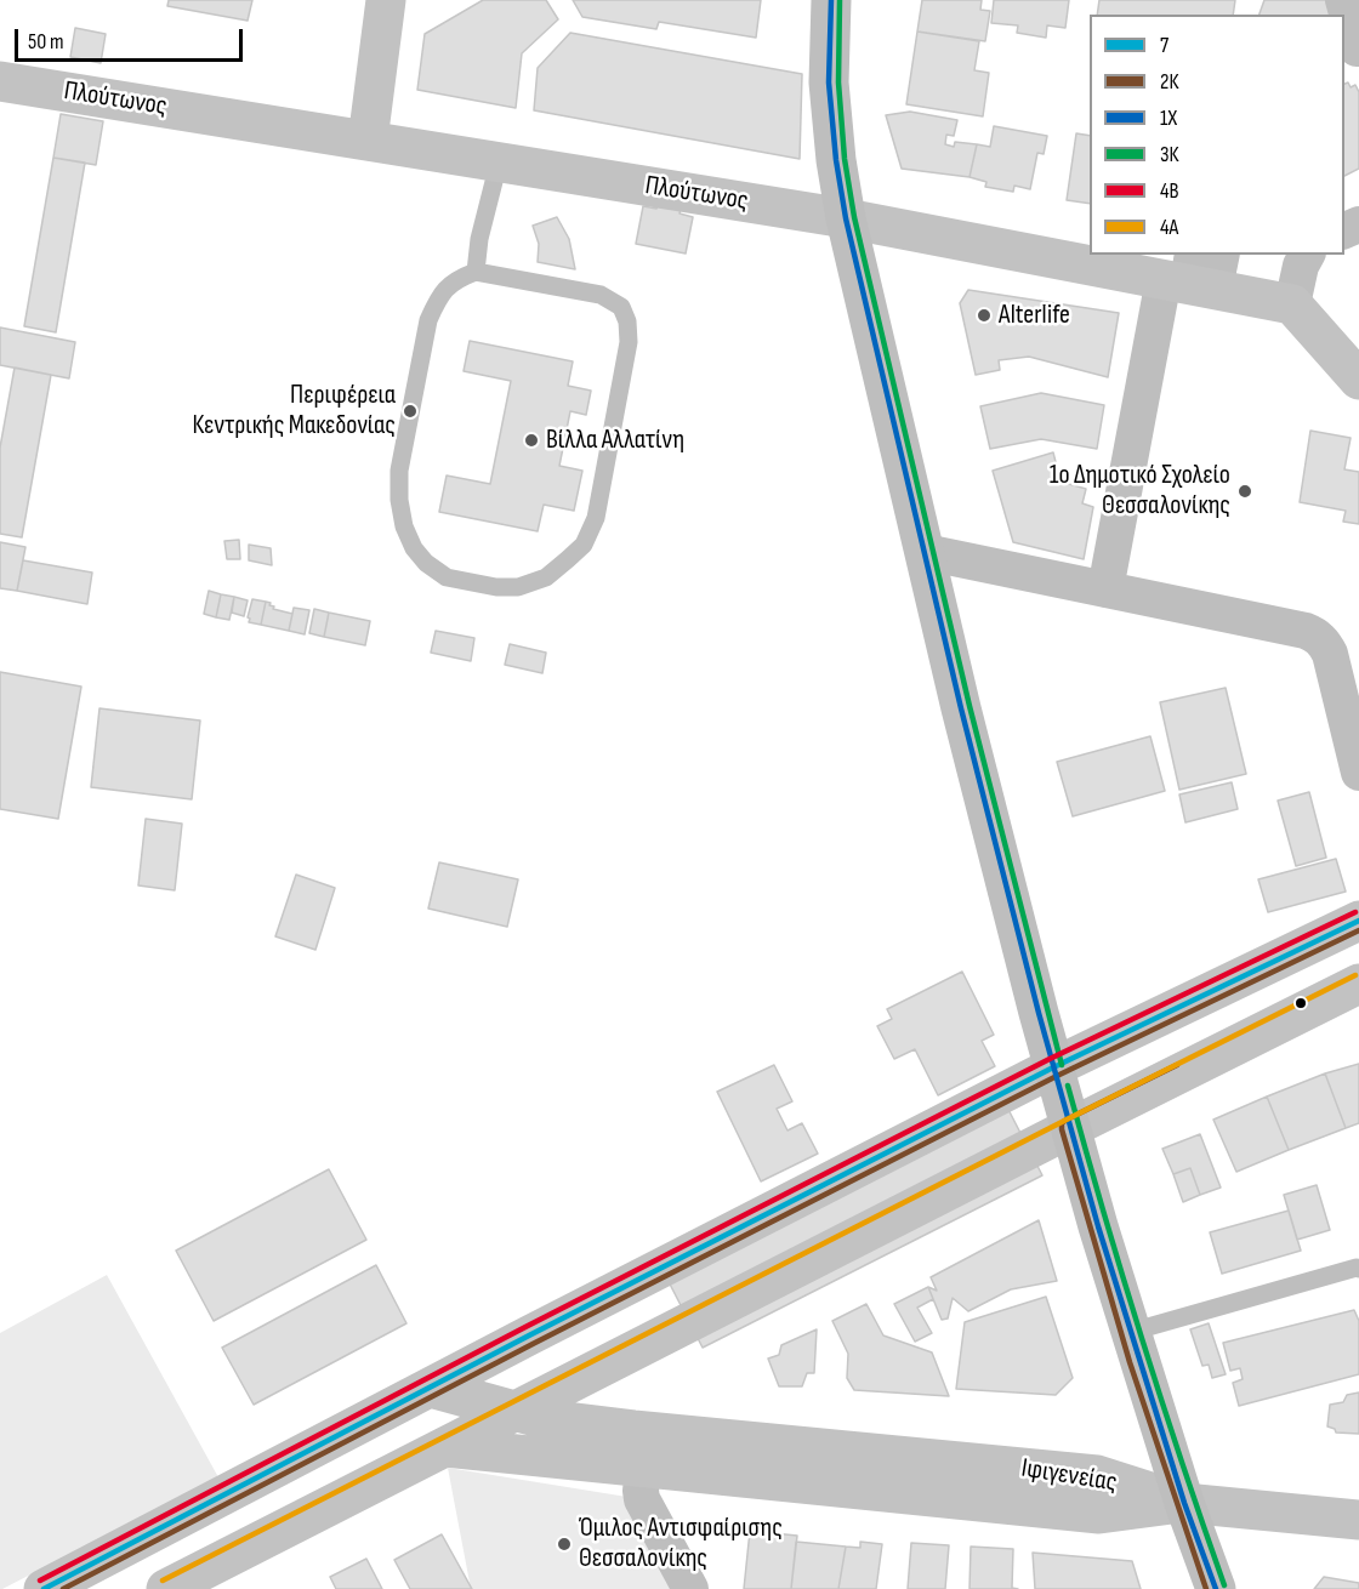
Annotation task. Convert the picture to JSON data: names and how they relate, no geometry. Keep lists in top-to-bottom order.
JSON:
{
  "streets": {
    "main road": ["Πλούτωνος", "Ιφιγενείας"]
  },
  "places": [
    "Alterlife",
    "Περιφέρεια Κεντρικής Μακεδονίας",
    "Βίλλα Αλλατίνη",
    "1ο Δημοτικό Σχολείο Θεσσαλονίκης",
    "Όμιλος Αντισφαίρισης Θεσσαλονίκης"
  ],
  "lines": [
    "transit line 1Χ",
    "transit line 3Κ",
    "transit line 4Β",
    "transit line 7",
    "transit line 2Κ",
    "transit line 4Α"
  ],
  "legend": [
    "7",
    "2Κ",
    "1Χ",
    "3Κ",
    "4Β",
    "4Α"
  ],
  "scale_bar": "50 m"
}
